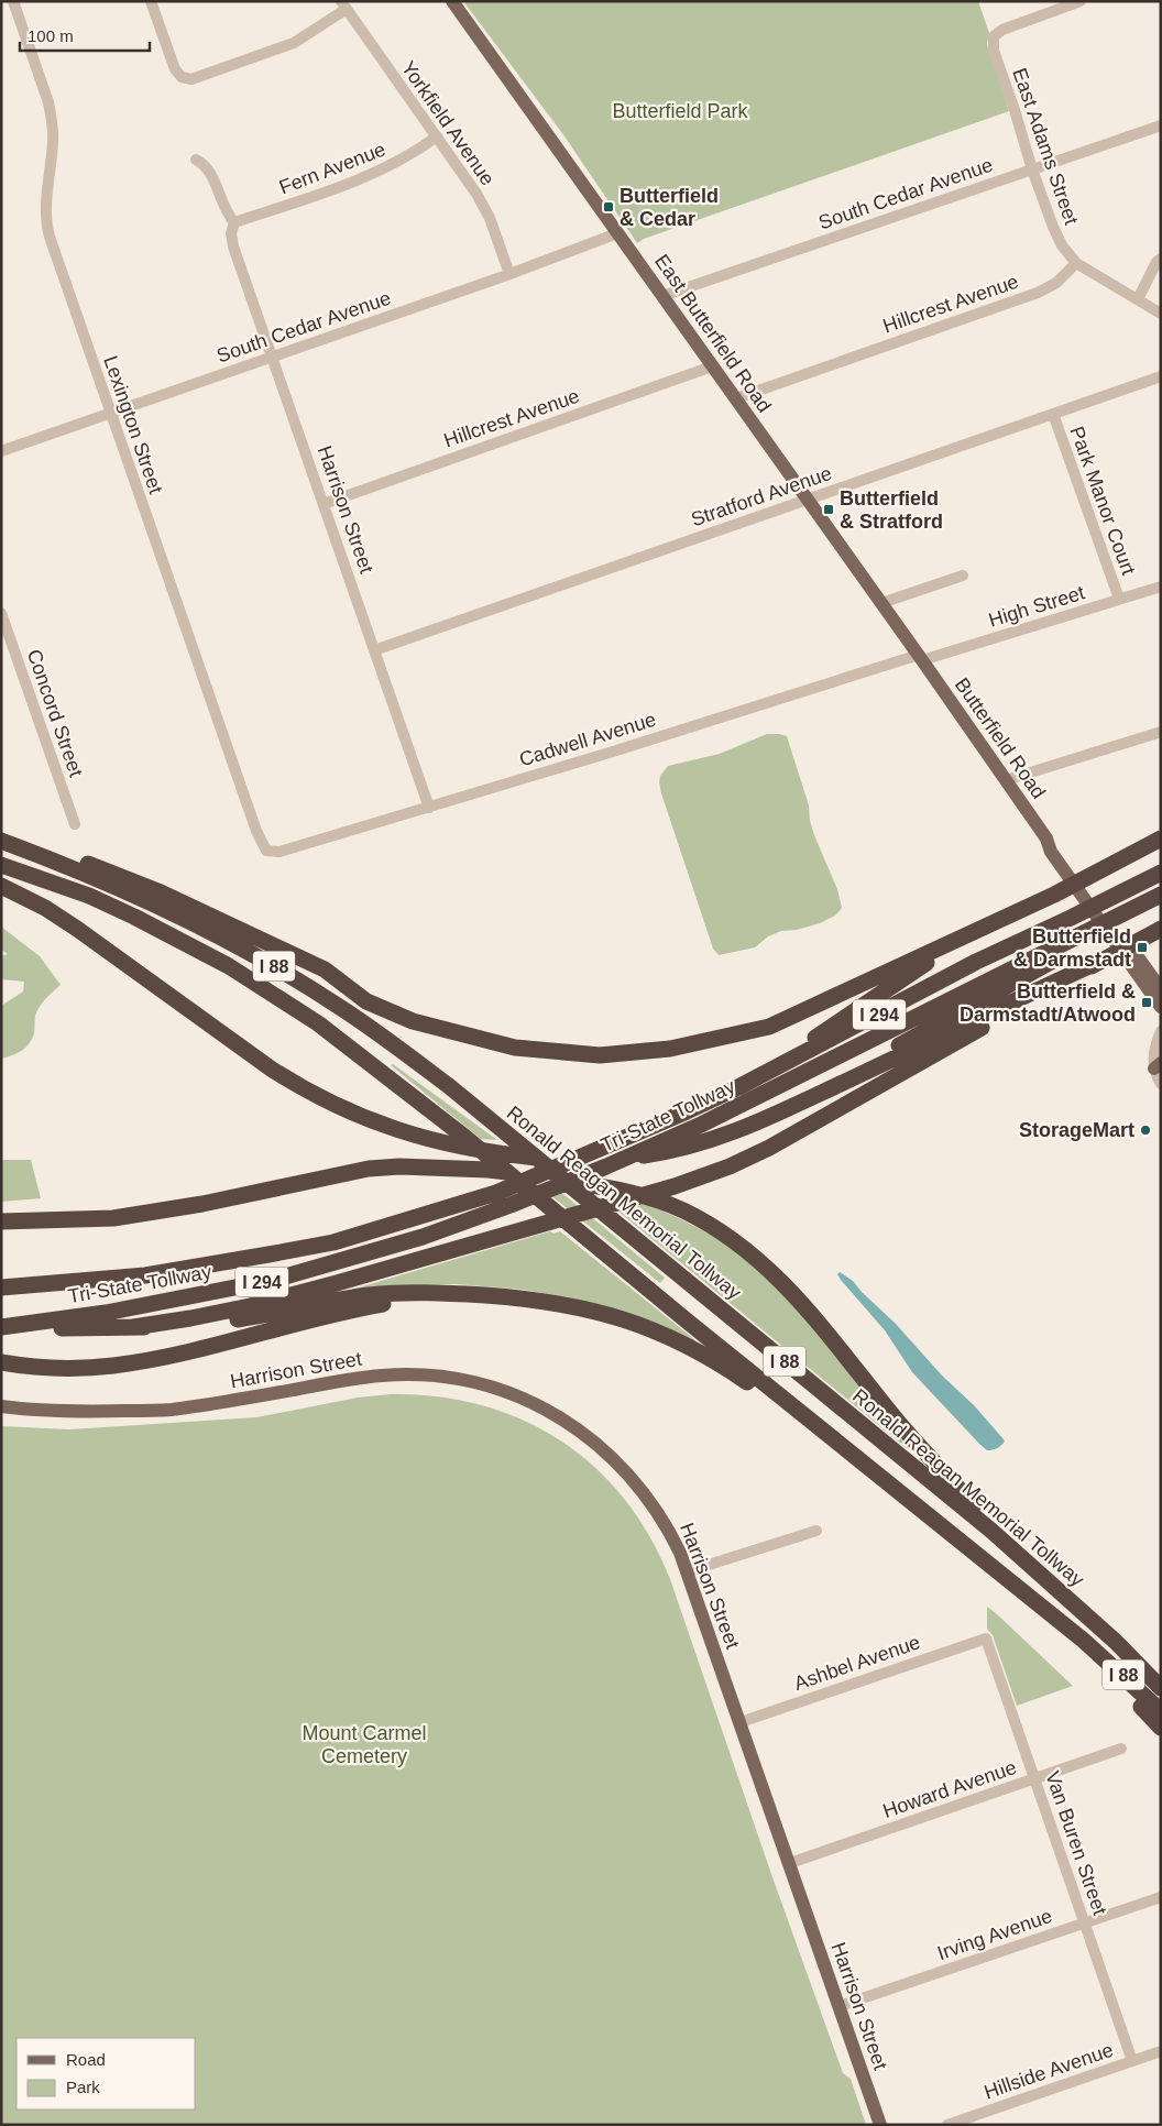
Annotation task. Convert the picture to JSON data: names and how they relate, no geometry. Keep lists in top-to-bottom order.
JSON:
{
  "streets": {
    "highway": [
      "I 88",
      "I 294",
      "Tri-State Tollway",
      "Ronald Reagan Memorial Tollway"
    ],
    "main road": ["East Butterfield Road", "Harrison Street", "Butterfield Road"],
    "street": [
      "Yorkfield Avenue",
      "East Adams Street",
      "Fern Avenue",
      "South Cedar Avenue",
      "Hillcrest Avenue",
      "Lexington Street",
      "Stratford Avenue",
      "Park Manor Court",
      "High Street",
      "Concord Street",
      "Cadwell Avenue",
      "Ashbel Avenue",
      "Howard Avenue",
      "Van Buren Street",
      "Irving Avenue",
      "Hillside Avenue"
    ]
  },
  "crossings": [
    ["Yorkfield Avenue", "Fern Avenue"],
    ["Yorkfield Avenue", "South Cedar Avenue"],
    ["East Adams Street", "South Cedar Avenue"],
    ["East Adams Street", "Hillcrest Avenue"],
    ["Fern Avenue", "Harrison Street"],
    ["South Cedar Avenue", "East Butterfield Road"],
    ["South Cedar Avenue", "Lexington Street"],
    ["South Cedar Avenue", "Harrison Street"],
    ["Hillcrest Avenue", "East Butterfield Road"],
    ["Hillcrest Avenue", "Harrison Street"],
    ["East Butterfield Road", "Stratford Avenue"],
    ["East Butterfield Road", "High Street"],
    ["East Butterfield Road", "Butterfield Road"],
    ["East Butterfield Road", "Cadwell Avenue"],
    ["Lexington Street", "Cadwell Avenue"],
    ["Stratford Avenue", "Park Manor Court"],
    ["Stratford Avenue", "Harrison Street"],
    ["Park Manor Court", "High Street"],
    ["Harrison Street", "Cadwell Avenue"],
    ["Harrison Street", "Ashbel Avenue"],
    ["Harrison Street", "Howard Avenue"],
    ["Harrison Street", "Irving Avenue"],
    ["High Street", "Butterfield Road"],
    ["High Street", "Cadwell Avenue"],
    ["Butterfield Road", "Cadwell Avenue"],
    ["Ashbel Avenue", "Van Buren Street"],
    ["Howard Avenue", "Van Buren Street"],
    ["Van Buren Street", "Irving Avenue"],
    ["Van Buren Street", "Hillside Avenue"]
  ],
  "parks": ["Butterfield Park", "Mount Carmel Cemetery"],
  "places": {
    "transit": [
      "Butterfield & Cedar",
      "Butterfield & Stratford",
      "Butterfield & Darmstadt",
      "Butterfield & Darmstadt/Atwood"
    ],
    "other": ["StorageMart"]
  },
  "legend": ["Road", "Park"],
  "scale_bar": "100 m"
}
